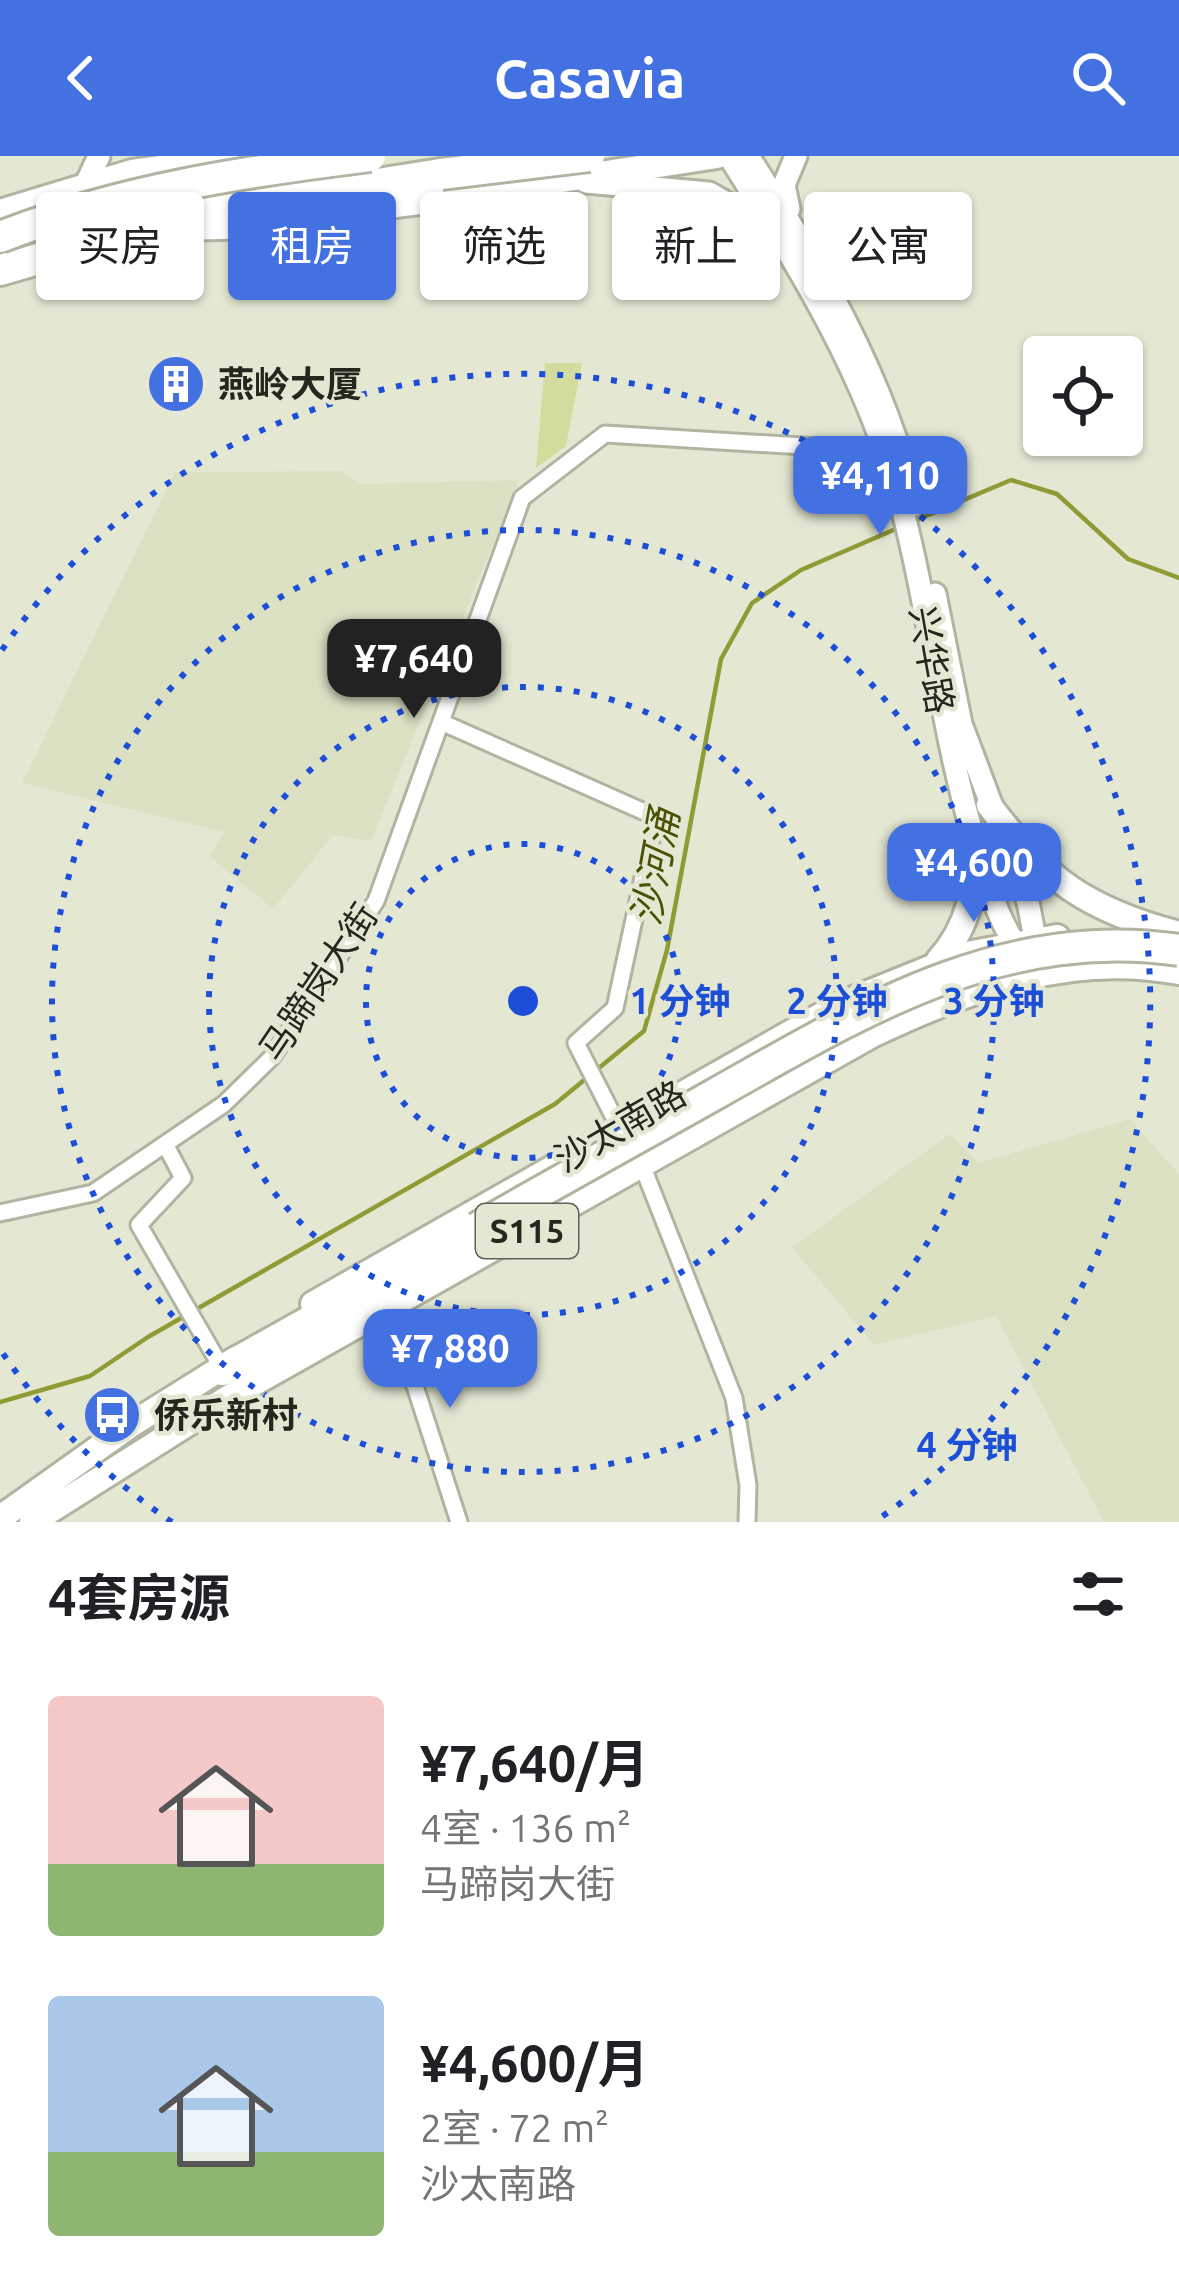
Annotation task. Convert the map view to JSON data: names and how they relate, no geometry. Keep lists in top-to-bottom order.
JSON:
{
  "streets": {
    "main road": ["兴华路", "沙太南路", "S115"],
    "street": ["马蹄岗大街"]
  },
  "crossings": [
    ["兴华路", "马蹄岗大街"],
    ["兴华路", "沙太南路"],
    ["兴华路", "S115"],
    ["沙太南路", "S115"]
  ],
  "water": ["沙河涌"],
  "places": {
    "building": ["燕岭大厦"],
    "bus stop": ["侨乐新村"]
  },
  "page": {
    "header": "Casavia",
    "chip": [
      "买房",
      "租房",
      "筛选",
      "新上",
      "公寓"
    ],
    "price": [
      "¥4,110",
      "¥7,640",
      "¥4,600",
      "¥7,880"
    ],
    "heading": "4套房源",
    "list": [
      {
        "name": "¥7,640/月",
        "note": "4室 · 136 m² · 马蹄岗大街"
      },
      {
        "name": "¥4,600/月",
        "note": "2室 · 72 m² · 沙太南路"
      }
    ]
  },
  "rings": [
    "1 分钟",
    "2 分钟",
    "3 分钟",
    "4 分钟"
  ]
}
